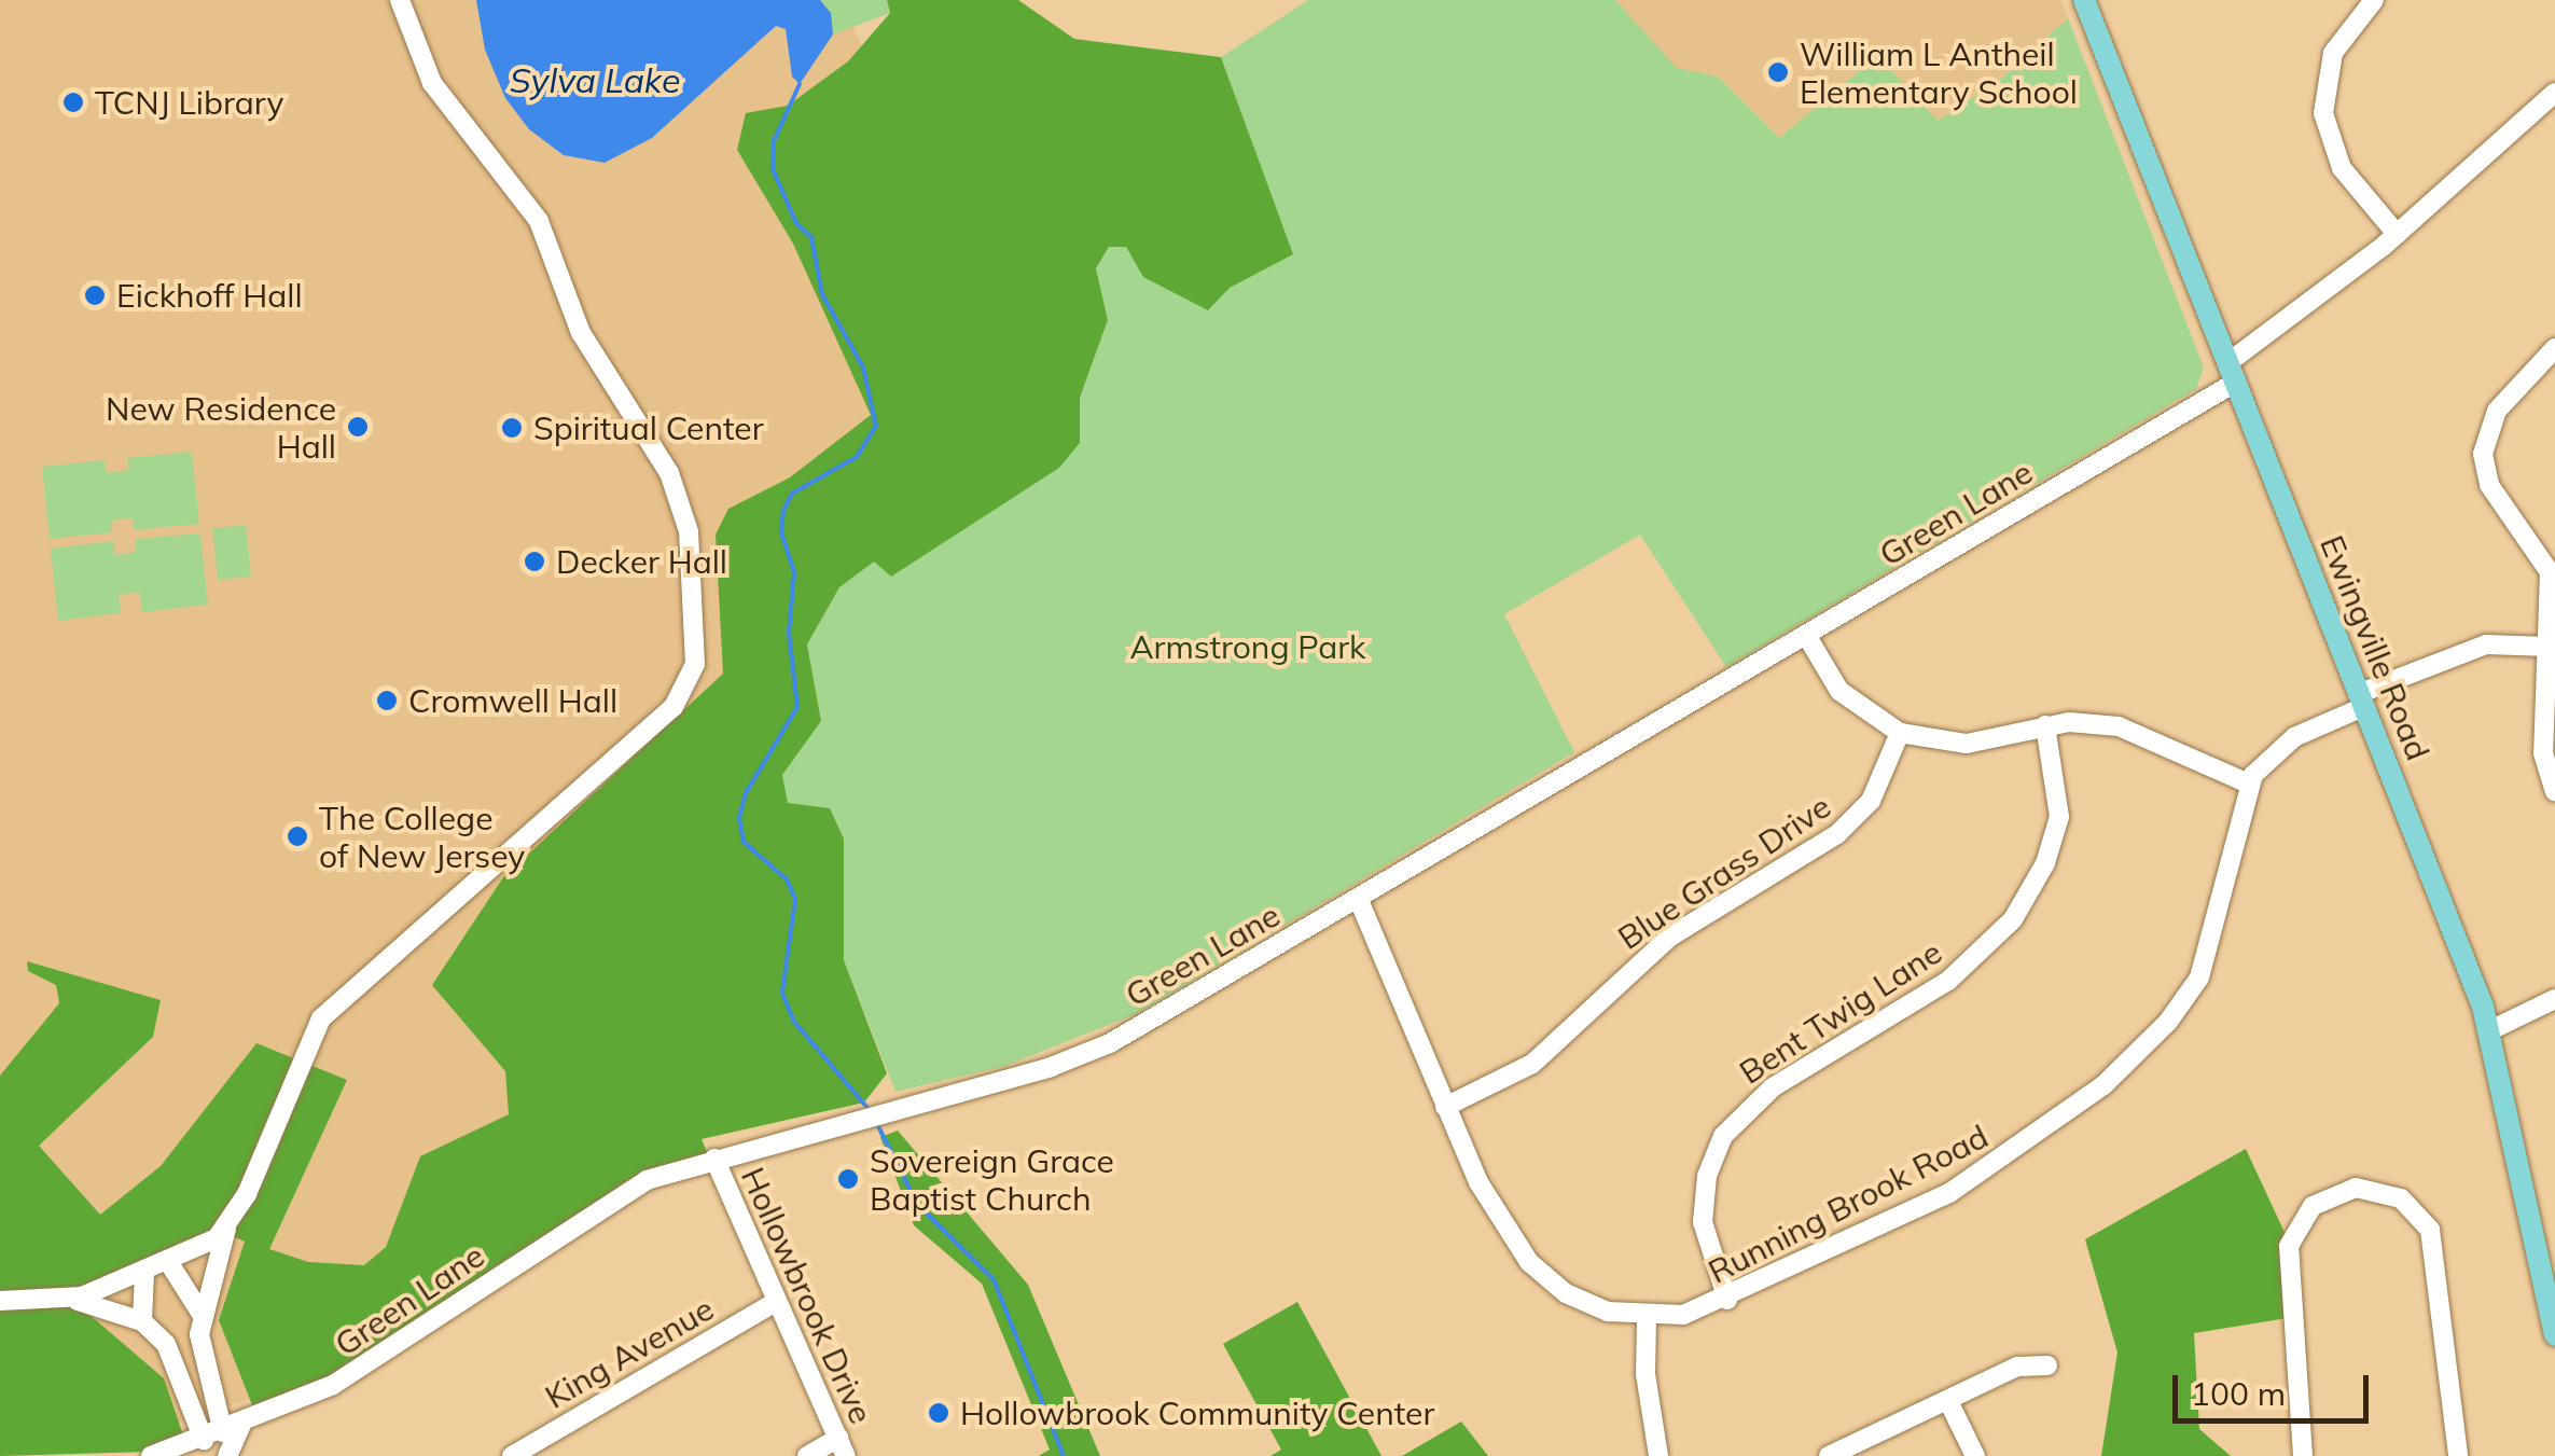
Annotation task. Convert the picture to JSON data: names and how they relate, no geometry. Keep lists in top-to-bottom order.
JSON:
{
  "streets": {
    "main road": ["Ewingville Road"],
    "street": [
      "Green Lane",
      "Blue Grass Drive",
      "Bent Twig Lane",
      "Running Brook Road",
      "Hollowbrook Drive",
      "King Avenue"
    ]
  },
  "crossings": [
    ["Green Lane", "Ewingville Road"],
    ["Green Lane", "Running Brook Road"],
    ["Green Lane", "Hollowbrook Drive"],
    ["Ewingville Road", "Running Brook Road"],
    ["Blue Grass Drive", "Running Brook Road"],
    ["Bent Twig Lane", "Running Brook Road"],
    ["Hollowbrook Drive", "King Avenue"]
  ],
  "water": ["Sylva Lake"],
  "parks": ["Armstrong Park"],
  "places": [
    "William L Antheil Elementary School",
    "TCNJ Library",
    "Eickhoff Hall",
    "New Residence Hall",
    "Spiritual Center",
    "Decker Hall",
    "Cromwell Hall",
    "The College of New Jersey",
    "Sovereign Grace Baptist Church",
    "Hollowbrook Community Center"
  ],
  "scale_bar": "100 m"
}
